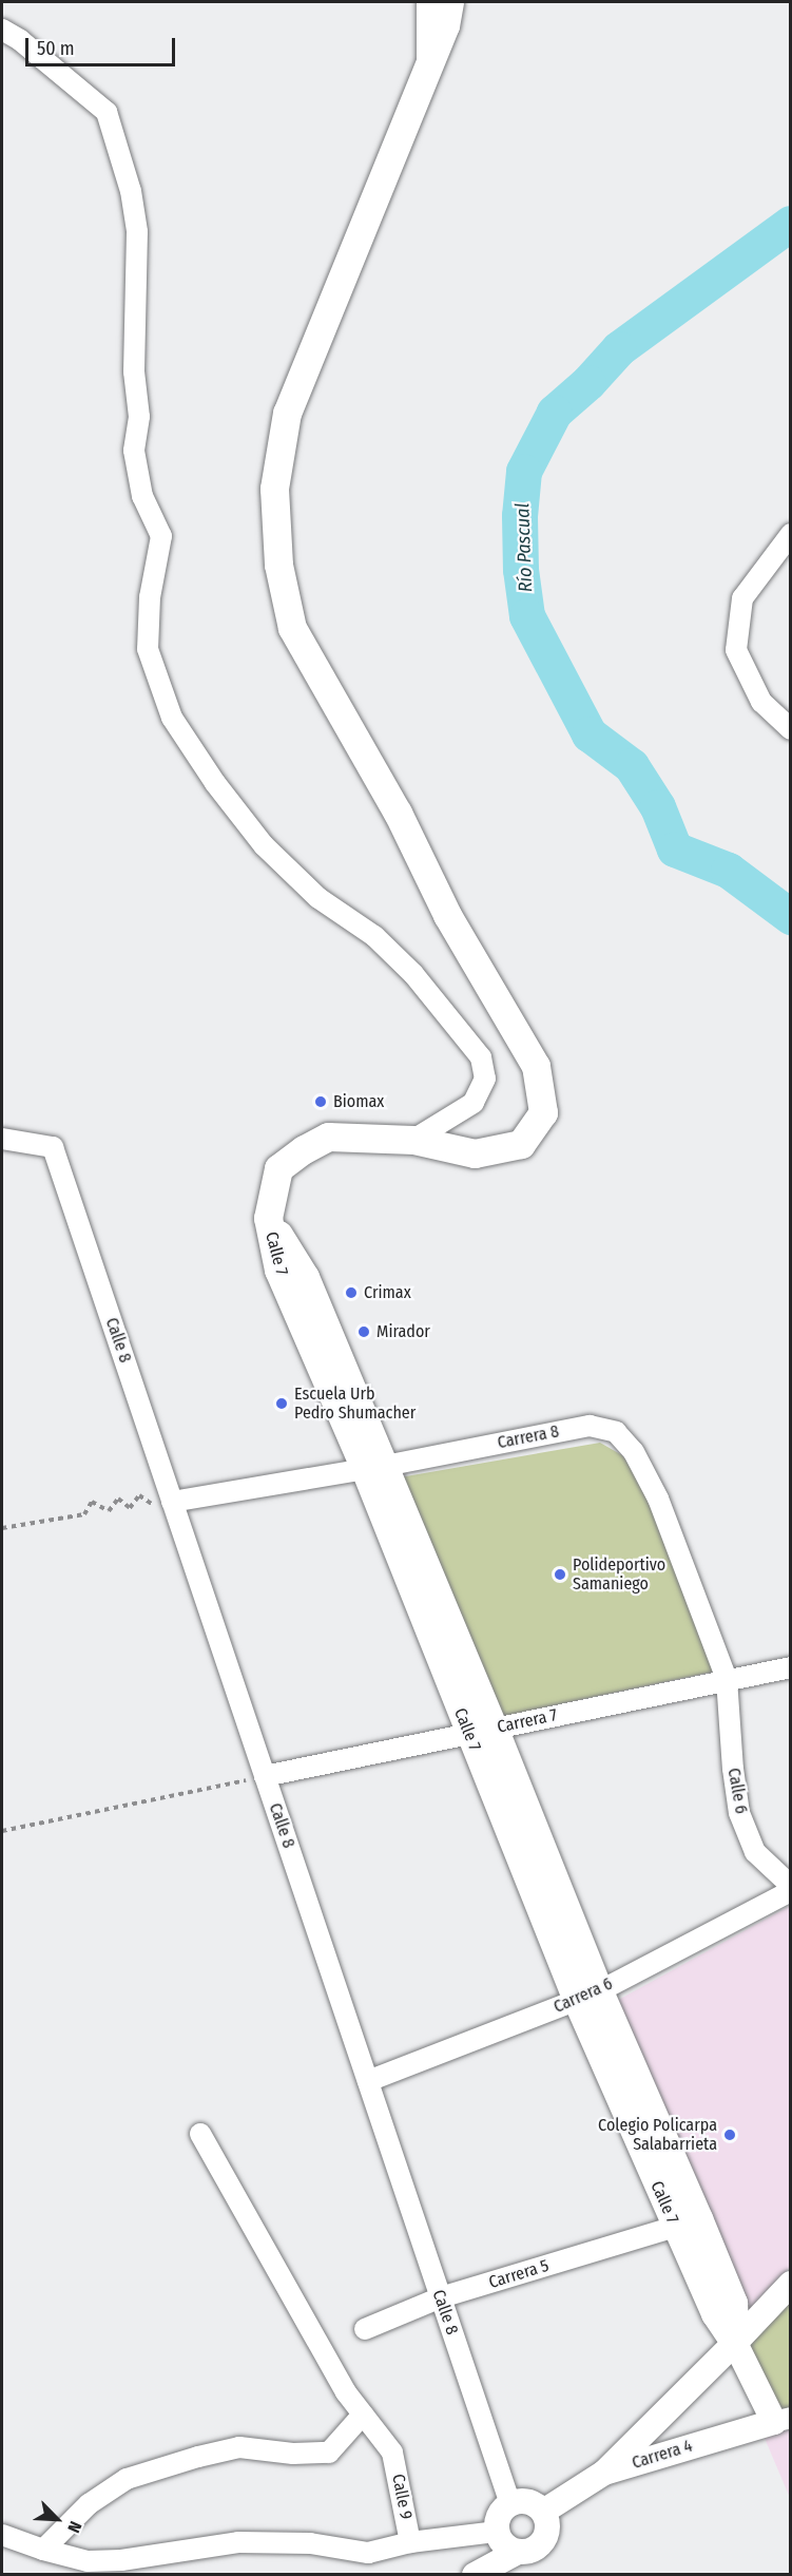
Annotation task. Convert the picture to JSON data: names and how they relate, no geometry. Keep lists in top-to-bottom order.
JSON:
{
  "streets": {
    "main road": ["Calle 7"],
    "street": [
      "Calle 8",
      "Carrera 8",
      "Carrera 7",
      "Calle 6",
      "Carrera 6",
      "Carrera 5",
      "Carrera 4",
      "Calle 9"
    ]
  },
  "crossings": [
    ["Calle 7", "Carrera 8"],
    ["Calle 7", "Carrera 7"],
    ["Calle 7", "Carrera 6"],
    ["Calle 7", "Carrera 5"],
    ["Calle 7", "Carrera 4"],
    ["Calle 8", "Carrera 8"],
    ["Calle 8", "Carrera 7"],
    ["Calle 8", "Carrera 6"],
    ["Calle 8", "Carrera 5"],
    ["Calle 8", "Carrera 4"],
    ["Carrera 8", "Carrera 7"],
    ["Carrera 8", "Calle 6"],
    ["Carrera 7", "Calle 6"],
    ["Calle 6", "Carrera 6"]
  ],
  "water": ["Río Pascual"],
  "places": [
    "Biomax",
    "Crimax",
    "Mirador",
    "Escuela Urb Pedro Shumacher",
    "Polideportivo Samaniego",
    "Colegio Policarpa Salabarrieta"
  ],
  "scale_bar": "50 m",
  "north": "bottom right"
}
